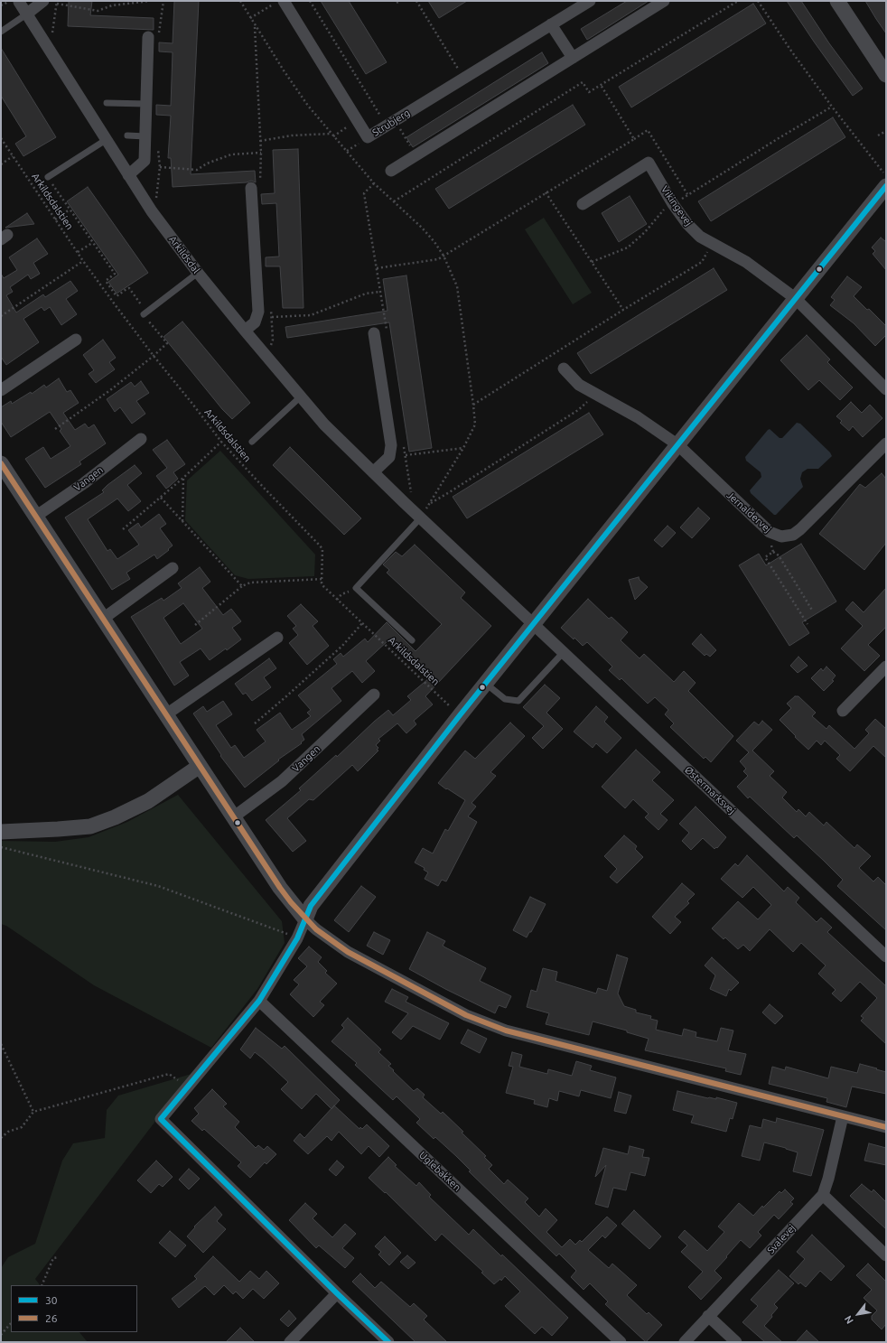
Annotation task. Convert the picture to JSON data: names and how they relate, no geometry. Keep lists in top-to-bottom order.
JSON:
{
  "streets": {
    "street": [
      "Strubjerg",
      "Vikingevej",
      "Arkildsdal",
      "Vangen",
      "Jernaldervej",
      "Østermarksvej",
      "Uglebakken",
      "Svalevej"
    ],
    "path": ["Arkildsdalstien"]
  },
  "crossings": [
    ["Arkildsdal", "Østermarksvej"]
  ],
  "lines": ["transit line 30", "transit line 26"],
  "legend": ["30", "26"],
  "north": "bottom left"
}
